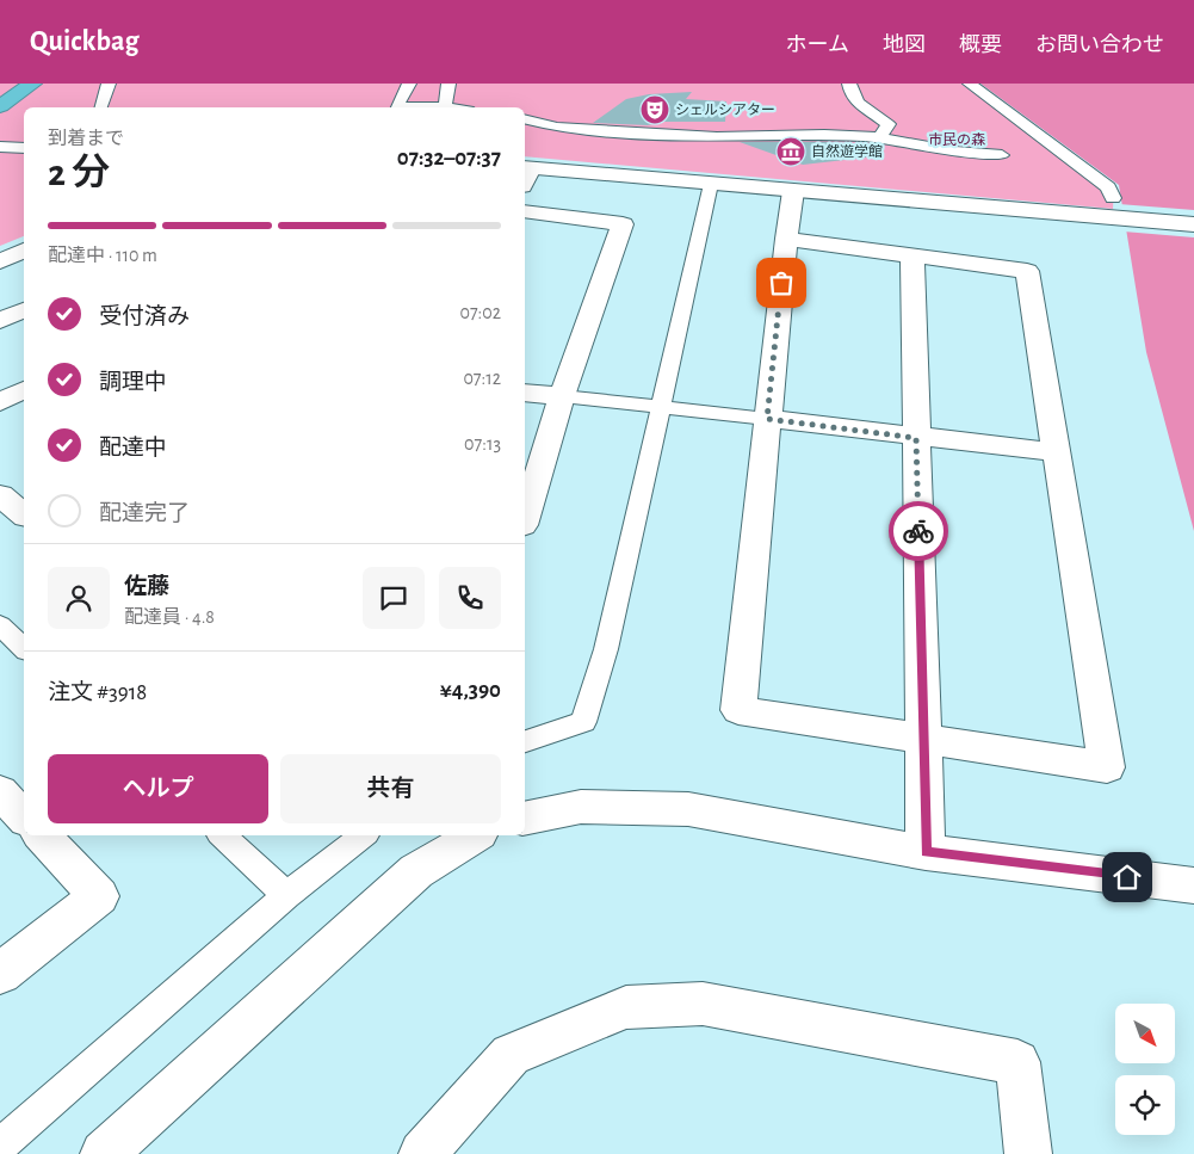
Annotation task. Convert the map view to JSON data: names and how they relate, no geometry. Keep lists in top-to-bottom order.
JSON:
{
  "parks": ["市民の森"],
  "places": {
    "theatre": ["シェルシアター"],
    "museum": ["自然遊学館"]
  },
  "north": "bottom right",
  "page": {
    "header": "Quickbag",
    "nav": [
      "ホーム",
      "地図",
      "概要",
      "お問い合わせ"
    ],
    "heading": ["2 分", "到着まで", "07:32–07:37"],
    "panel": [
      "佐藤",
      "配達員 · 4.8",
      "注文 #3918",
      "¥4,390"
    ],
    "bar": "配達中 · 110 m",
    "list": [
      ["受付済み", "07:02"],
      ["調理中", "07:12"],
      ["配達中", "07:13"],
      "配達完了"
    ],
    "buttons": ["ヘルプ", "共有"]
  }
}
